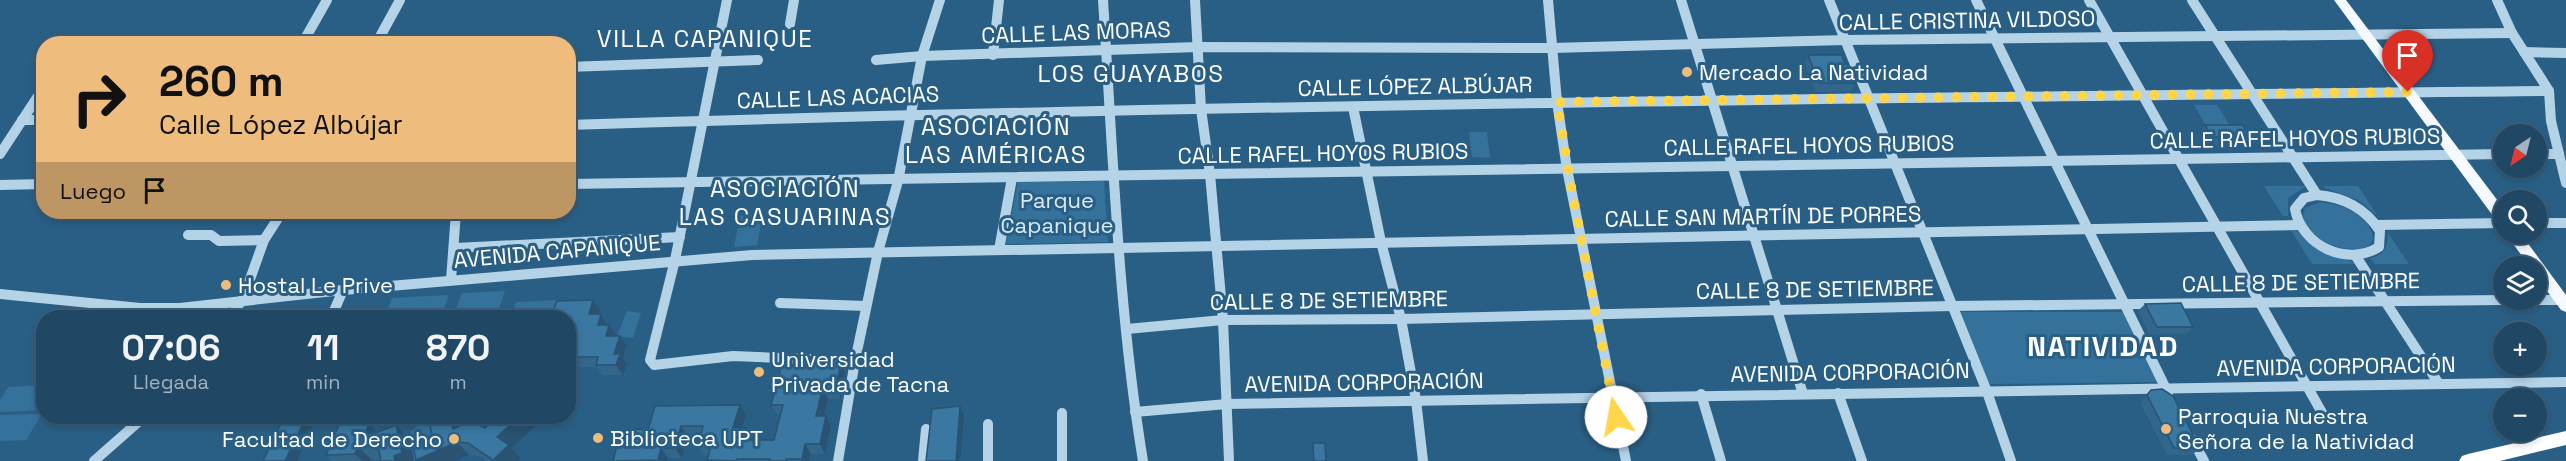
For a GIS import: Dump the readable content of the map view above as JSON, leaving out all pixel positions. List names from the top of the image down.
{
  "streets": {
    "street": [
      "CALLE CRISTINA VILDOSO",
      "CALLE LAS MORAS",
      "CALLE LÓPEZ ALBÚJAR",
      "CALLE LAS ACACIAS",
      "CALLE RAFEL HOYOS RUBIOS",
      "CALLE SAN MARTÍN DE PORRES",
      "AVENIDA CAPANIQUE",
      "CALLE 8 DE SETIEMBRE",
      "AVENIDA CORPORACIÓN"
    ]
  },
  "crossings": [
    ["CALLE CRISTINA VILDOSO", "CALLE LAS MORAS"],
    ["CALLE LÓPEZ ALBÚJAR", "CALLE LAS ACACIAS"],
    ["CALLE SAN MARTÍN DE PORRES", "AVENIDA CAPANIQUE"]
  ],
  "districts": [
    "VILLA CAPANIQUE",
    "LOS GUAYABOS",
    "ASOCIACIÓN LAS AMÉRICAS",
    "ASOCIACIÓN LAS CASUARINAS",
    "NATIVIDAD"
  ],
  "parks": ["Parque Capanique"],
  "places": [
    "Mercado La Natividad",
    "Hostal Le Prive",
    "Universidad Privada de Tacna",
    "Parroquia Nuestra Señora de la Natividad",
    "Biblioteca UPT",
    "Facultad de Derecho"
  ],
  "north": "bottom left",
  "page": {
    "turn": ["260 m", "Calle López Albújar"],
    "map_buttons": ["+", "−"],
    "then": "Luego",
    "eta": [
      "07:06",
      "Llegada",
      "11",
      "min",
      "870",
      "m"
    ]
  }
}
